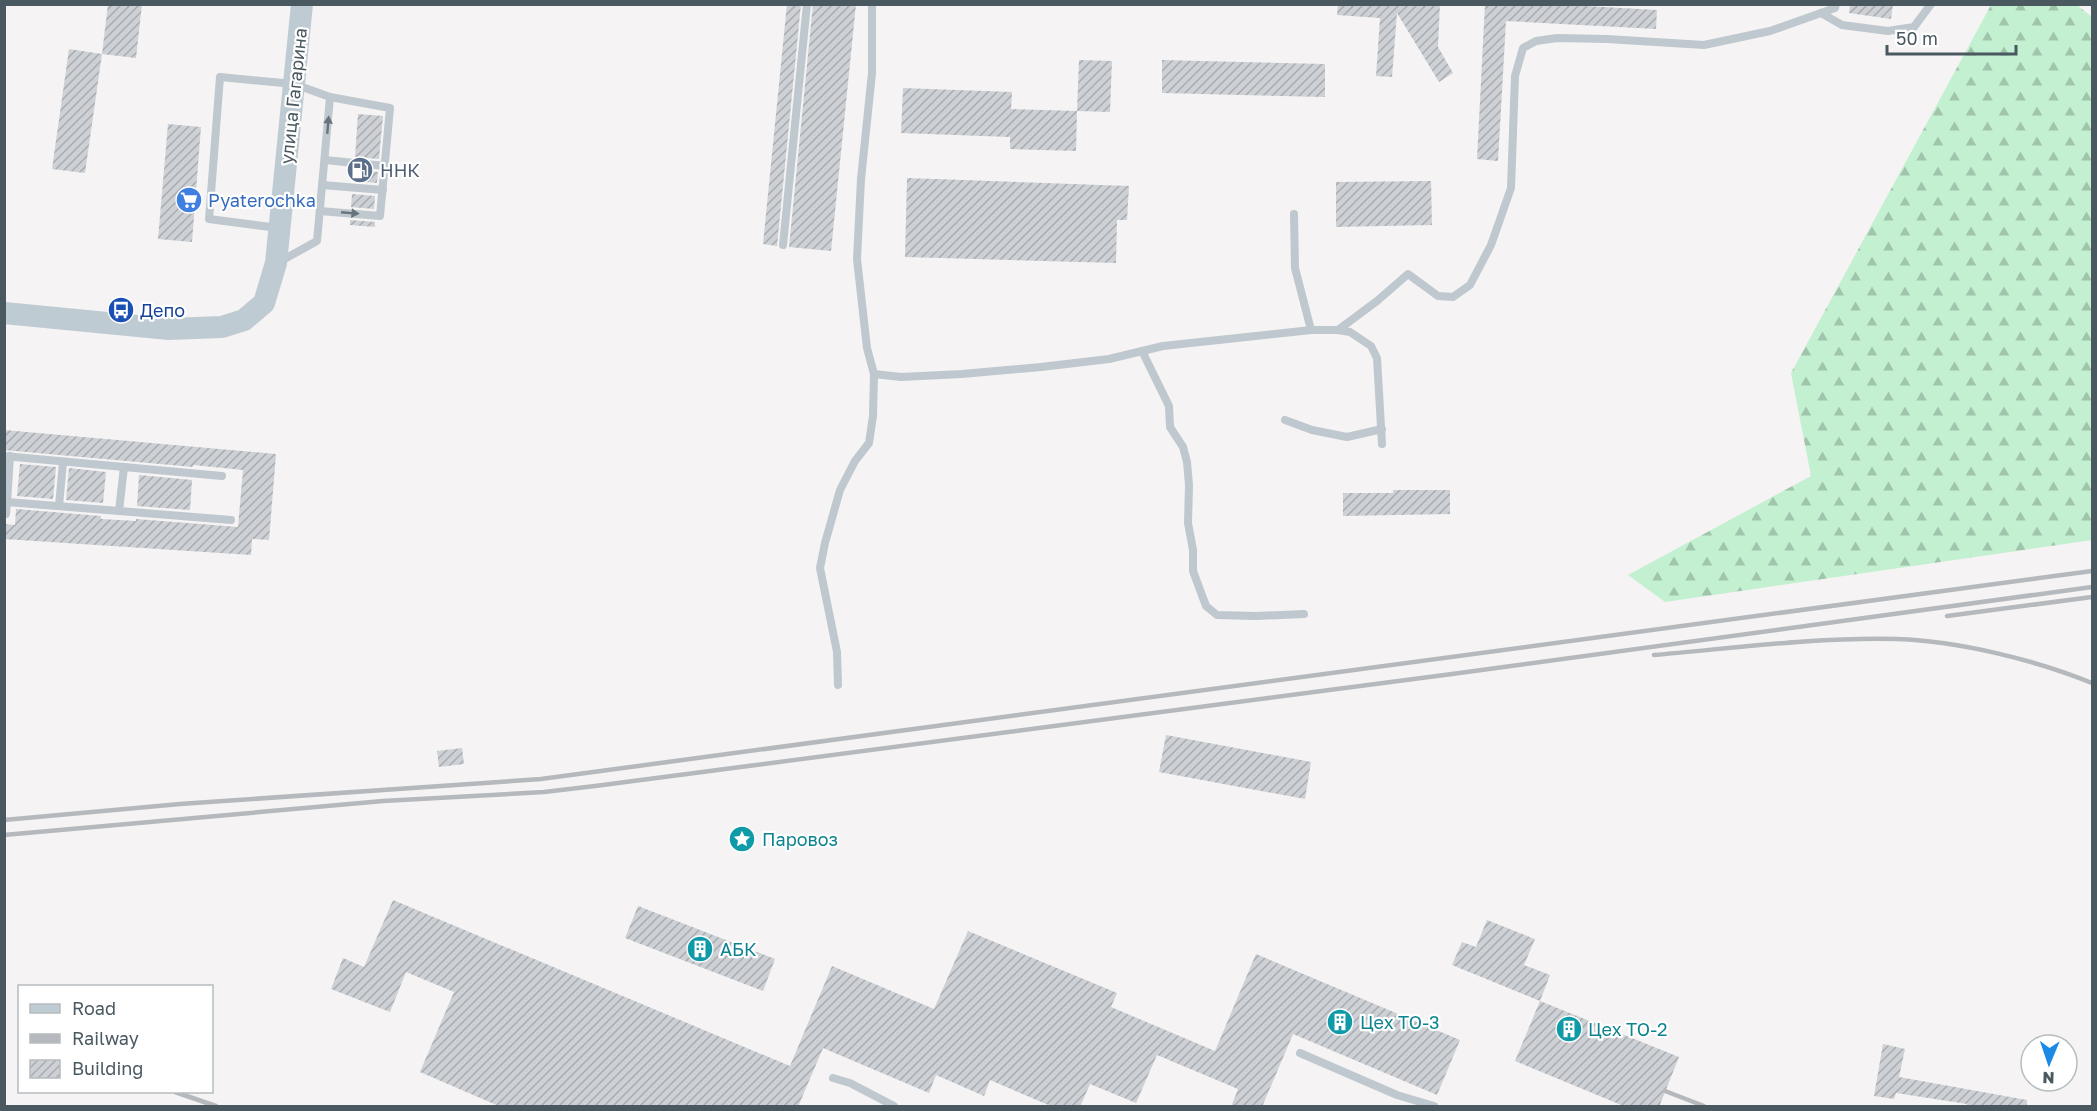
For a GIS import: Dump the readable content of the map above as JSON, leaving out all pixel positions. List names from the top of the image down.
{
  "streets": {
    "main road": ["улица Гагарина"]
  },
  "places": {
    "fuel station": ["ННК"],
    "supermarket": ["Pyaterochka"],
    "bus stop": ["Депо"],
    "place": ["Паровоз"],
    "building": ["АБК", "Цех ТО-3", "Цех ТО-2"]
  },
  "legend": ["Road", "Railway", "Building"],
  "scale_bar": "50 m",
  "north": "bottom"
}
